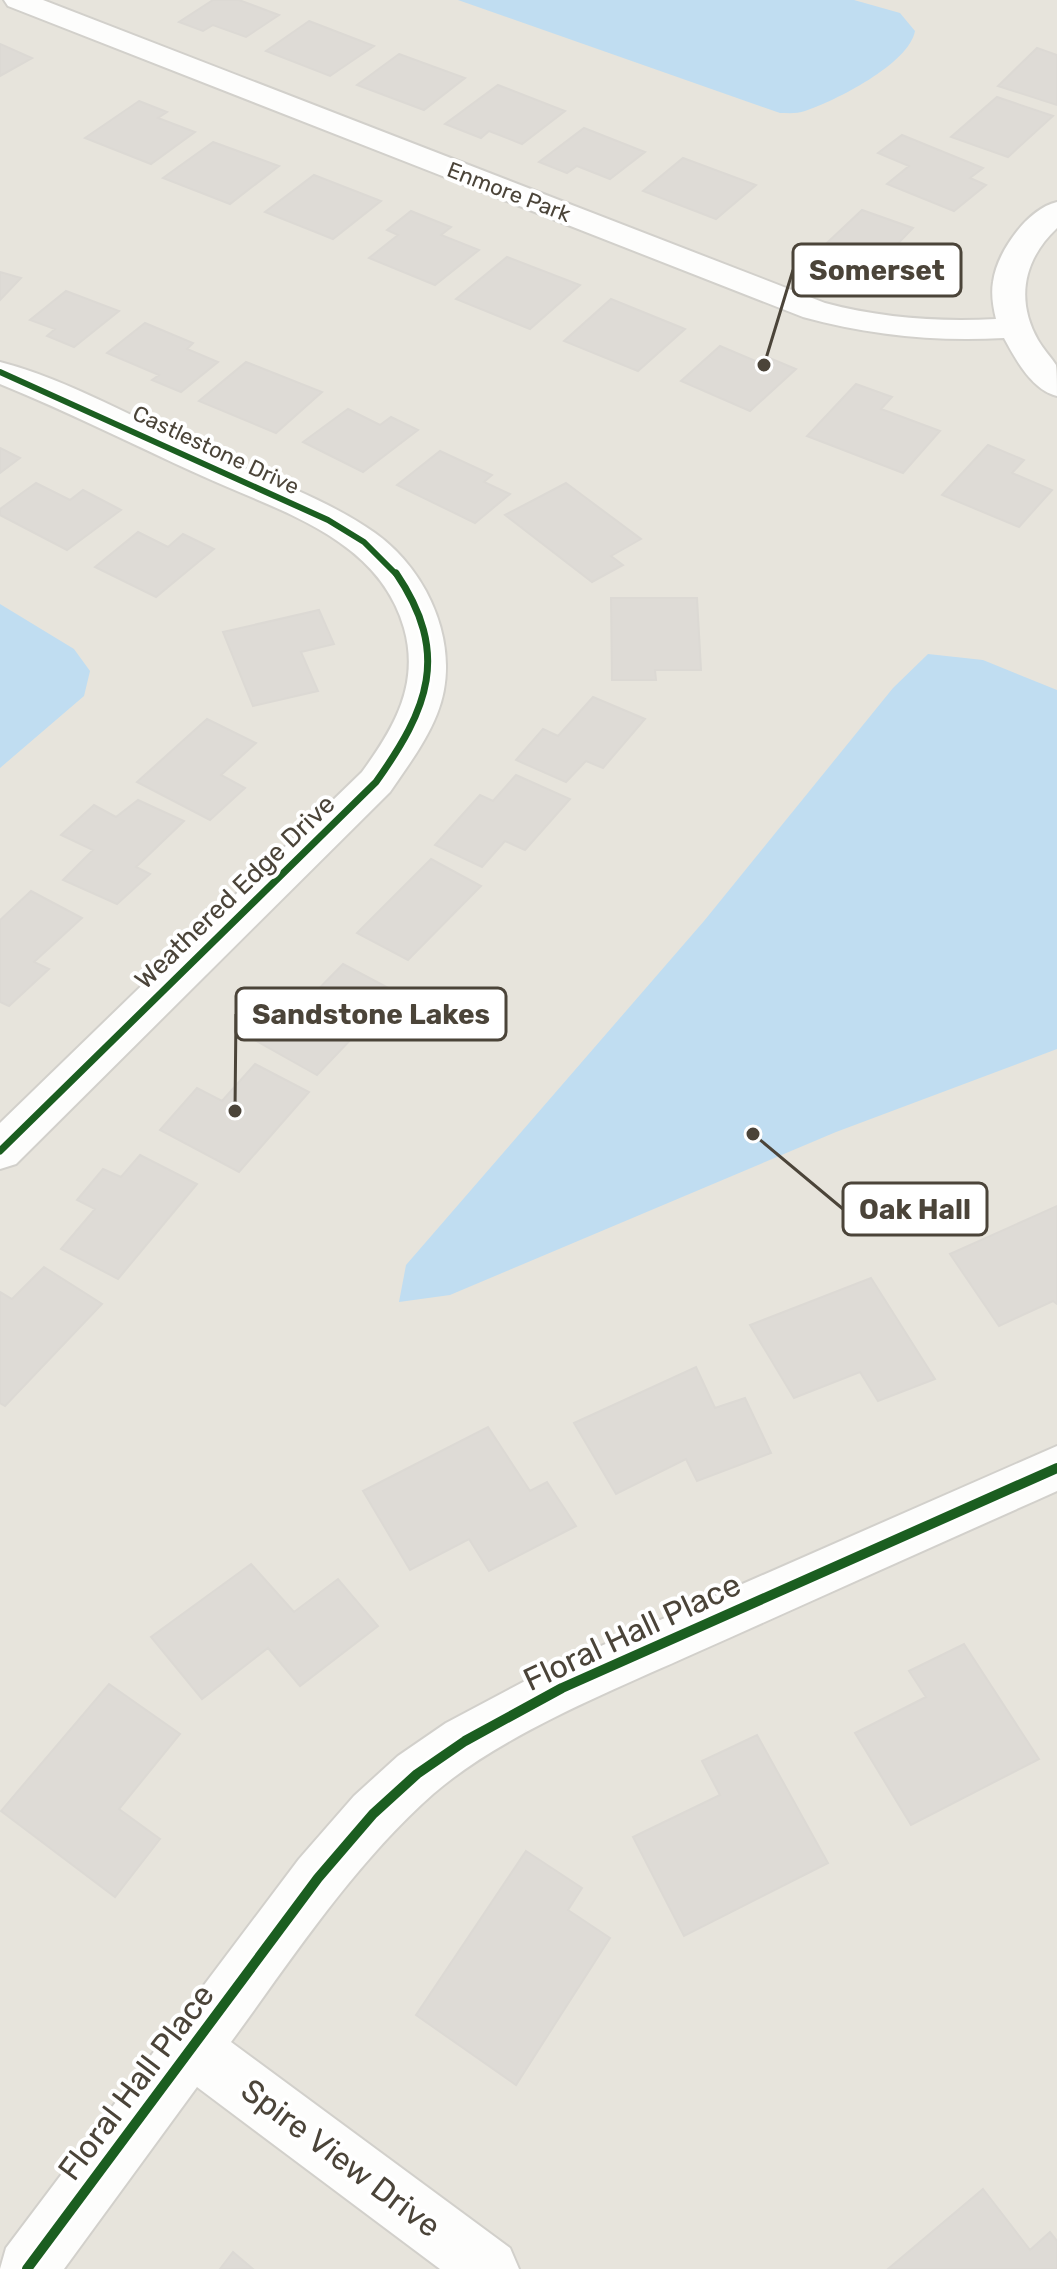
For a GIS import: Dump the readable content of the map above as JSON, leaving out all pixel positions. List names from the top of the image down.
{
  "streets": {
    "street": [
      "Enmore Park",
      "Castlestone Drive",
      "Weathered Edge Drive",
      "Floral Hall Place",
      "Spire View Drive"
    ]
  },
  "crossings": [
    ["Castlestone Drive", "Weathered Edge Drive"],
    ["Floral Hall Place", "Spire View Drive"]
  ],
  "places": ["Somerset", "Sandstone Lakes", "Oak Hall"]
}
